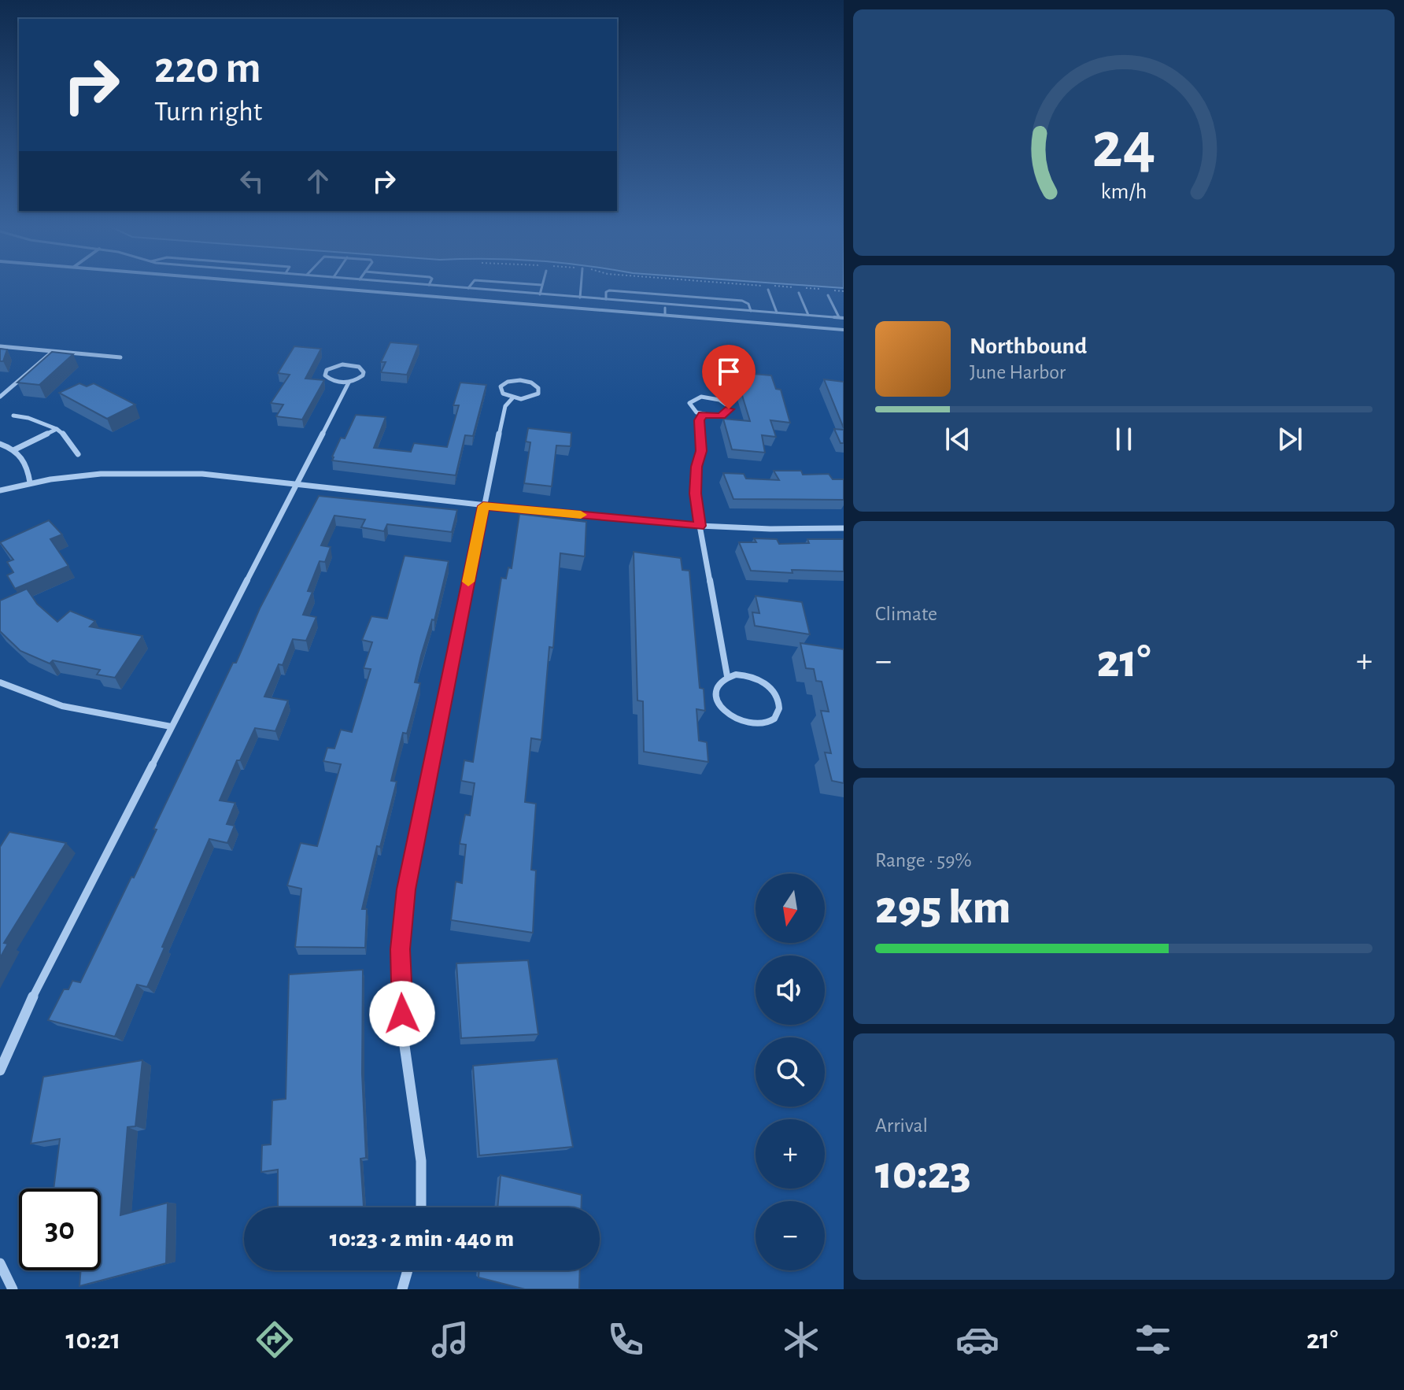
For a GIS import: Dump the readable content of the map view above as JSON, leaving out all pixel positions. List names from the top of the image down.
{
  "north": "bottom",
  "page": {
    "turn": ["220 m", "Turn right"],
    "song": ["Northbound", "June Harbor"],
    "tile": [
      "Climate",
      ["Range · 59%", "295 km"],
      ["Arrival", "10:23"]
    ],
    "heat": ["−", "21°", "+"],
    "map_buttons": ["+", "−"],
    "limit": "30",
    "trip": "10:23 · 2 min · 440 m",
    "tabs": ["10:21", "21°"],
    "gauge": ["24", "km/h"]
  }
}
